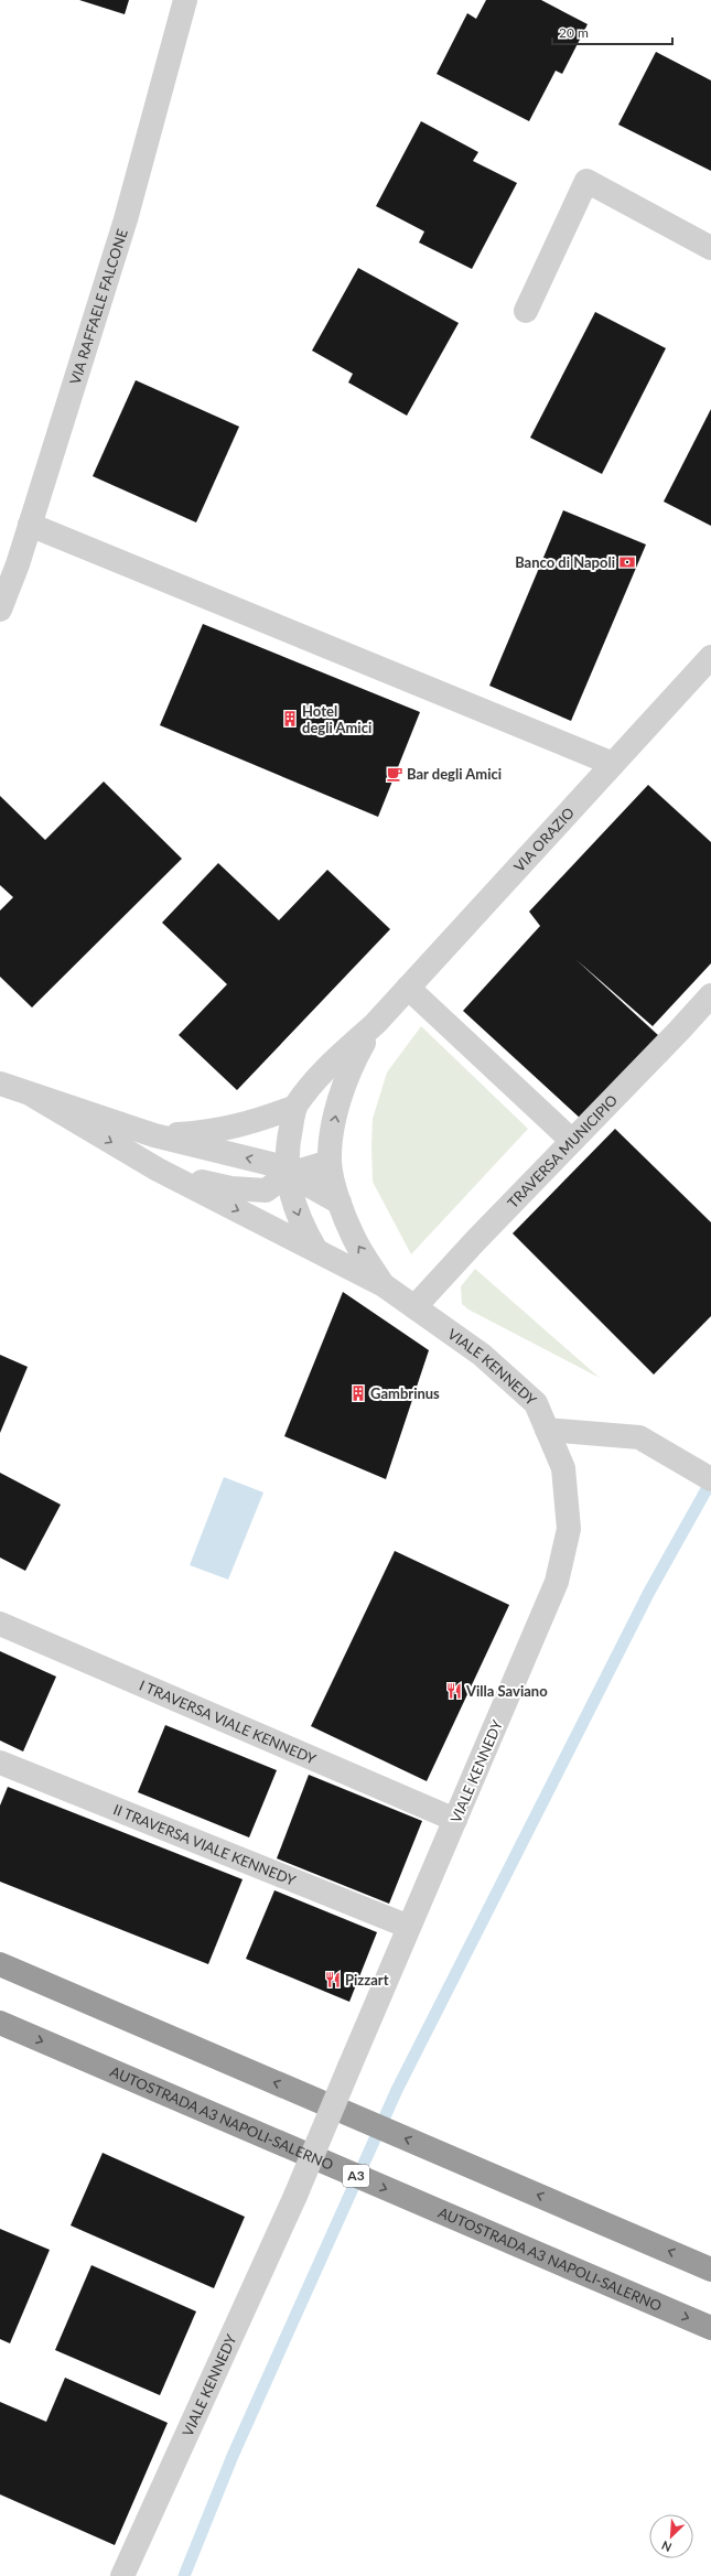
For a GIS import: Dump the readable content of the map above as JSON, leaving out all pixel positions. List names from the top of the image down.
{
  "streets": {
    "highway": ["AUTOSTRADA A3 NAPOLI-SALERNO", "A3"],
    "street": [
      "VIA RAFFAELE FALCONE",
      "VIA ORAZIO",
      "TRAVERSA MUNICIPIO",
      "VIALE KENNEDY",
      "I TRAVERSA VIALE KENNEDY",
      "II TRAVERSA VIALE KENNEDY"
    ]
  },
  "crossings": [
    ["TRAVERSA MUNICIPIO", "VIALE KENNEDY"],
    ["VIALE KENNEDY", "I TRAVERSA VIALE KENNEDY"],
    ["VIALE KENNEDY", "II TRAVERSA VIALE KENNEDY"]
  ],
  "places": {
    "bank": ["Banco di Napoli"],
    "building": ["Hotel degli Amici", "Gambrinus"],
    "cafe": ["Bar degli Amici"],
    "restaurant": ["Villa Saviano", "Pizzart"]
  },
  "scale_bar": "20 m",
  "north": "bottom left"
}
